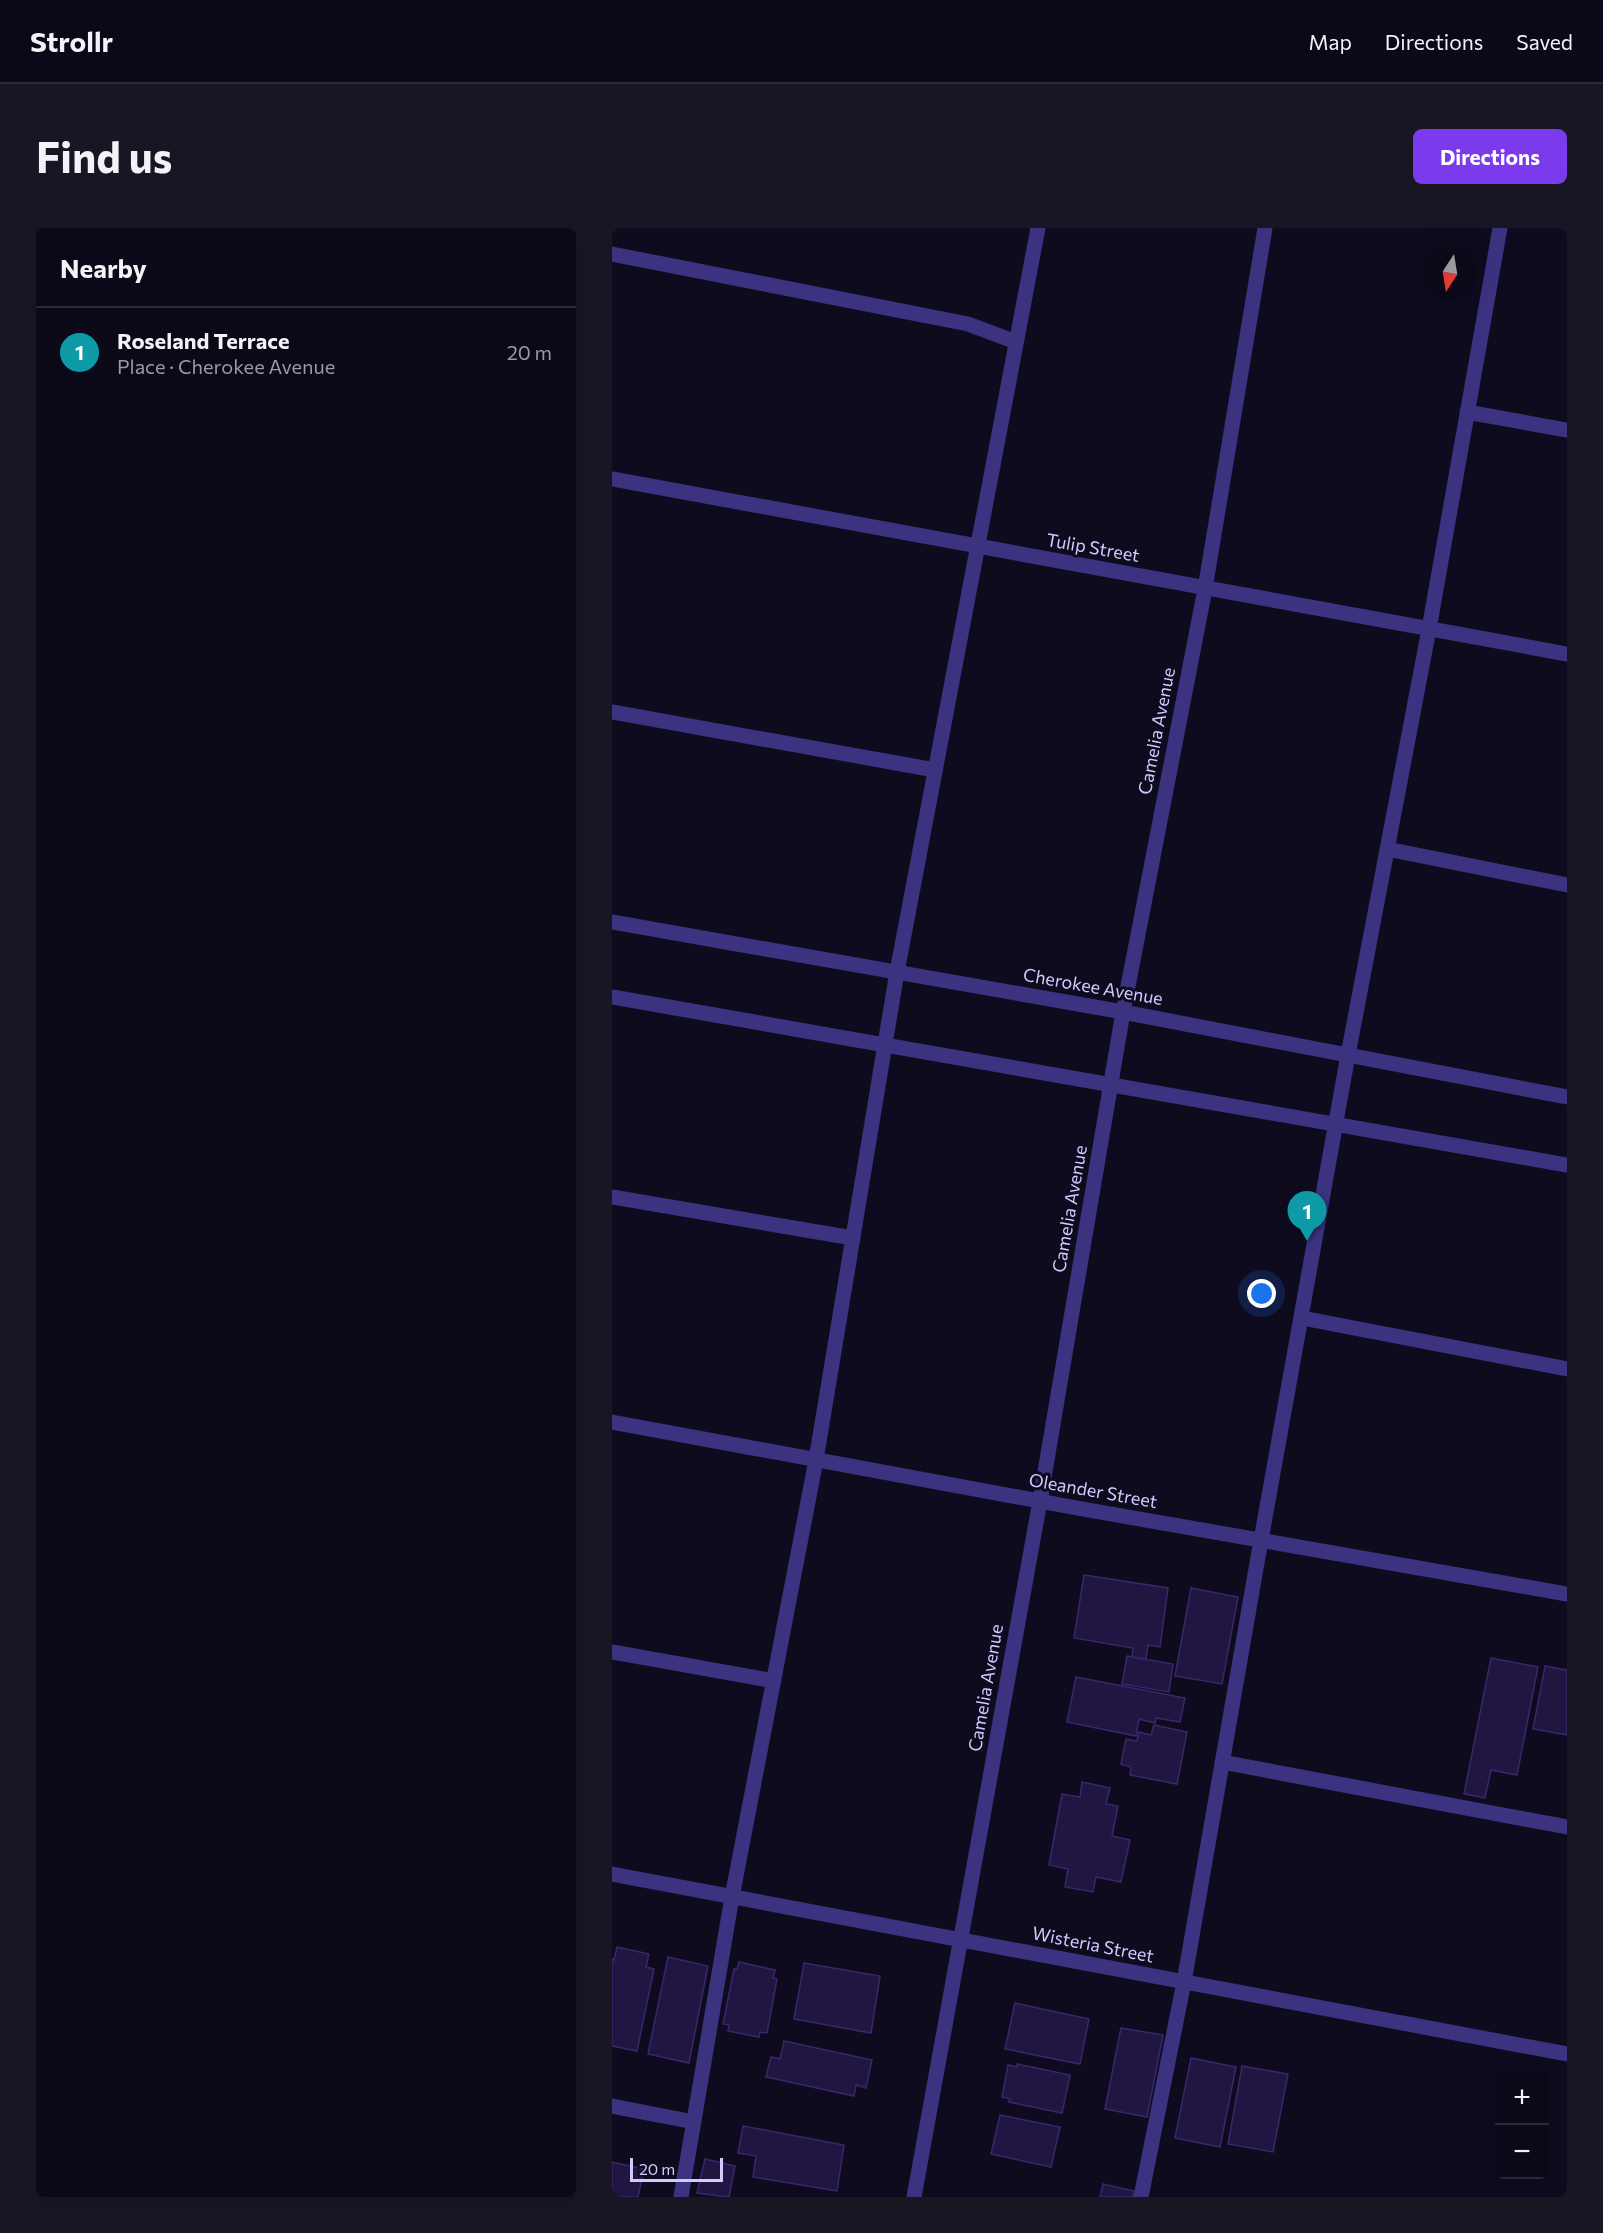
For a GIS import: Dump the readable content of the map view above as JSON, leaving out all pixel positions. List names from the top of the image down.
{
  "streets": {
    "street": [
      "Tulip Street",
      "Camelia Avenue",
      "Cherokee Avenue",
      "Oleander Street",
      "Wisteria Street"
    ]
  },
  "crossings": [
    ["Tulip Street", "Camelia Avenue"],
    ["Camelia Avenue", "Cherokee Avenue"],
    ["Camelia Avenue", "Oleander Street"],
    ["Camelia Avenue", "Wisteria Street"]
  ],
  "scale_bar": "20 m",
  "north": "bottom",
  "page": {
    "header": "Strollr",
    "nav": ["Map", "Directions", "Saved"],
    "buttons": "Directions",
    "title": "Find us",
    "heading": "Nearby",
    "list": [
      {
        "mark": "1",
        "name": "Roseland Terrace",
        "note": "Place · Cherokee Avenue",
        "value": "20 m"
      }
    ],
    "pins": "1",
    "map_buttons": ["+", "−"],
    "scale": "20 m"
  }
}
